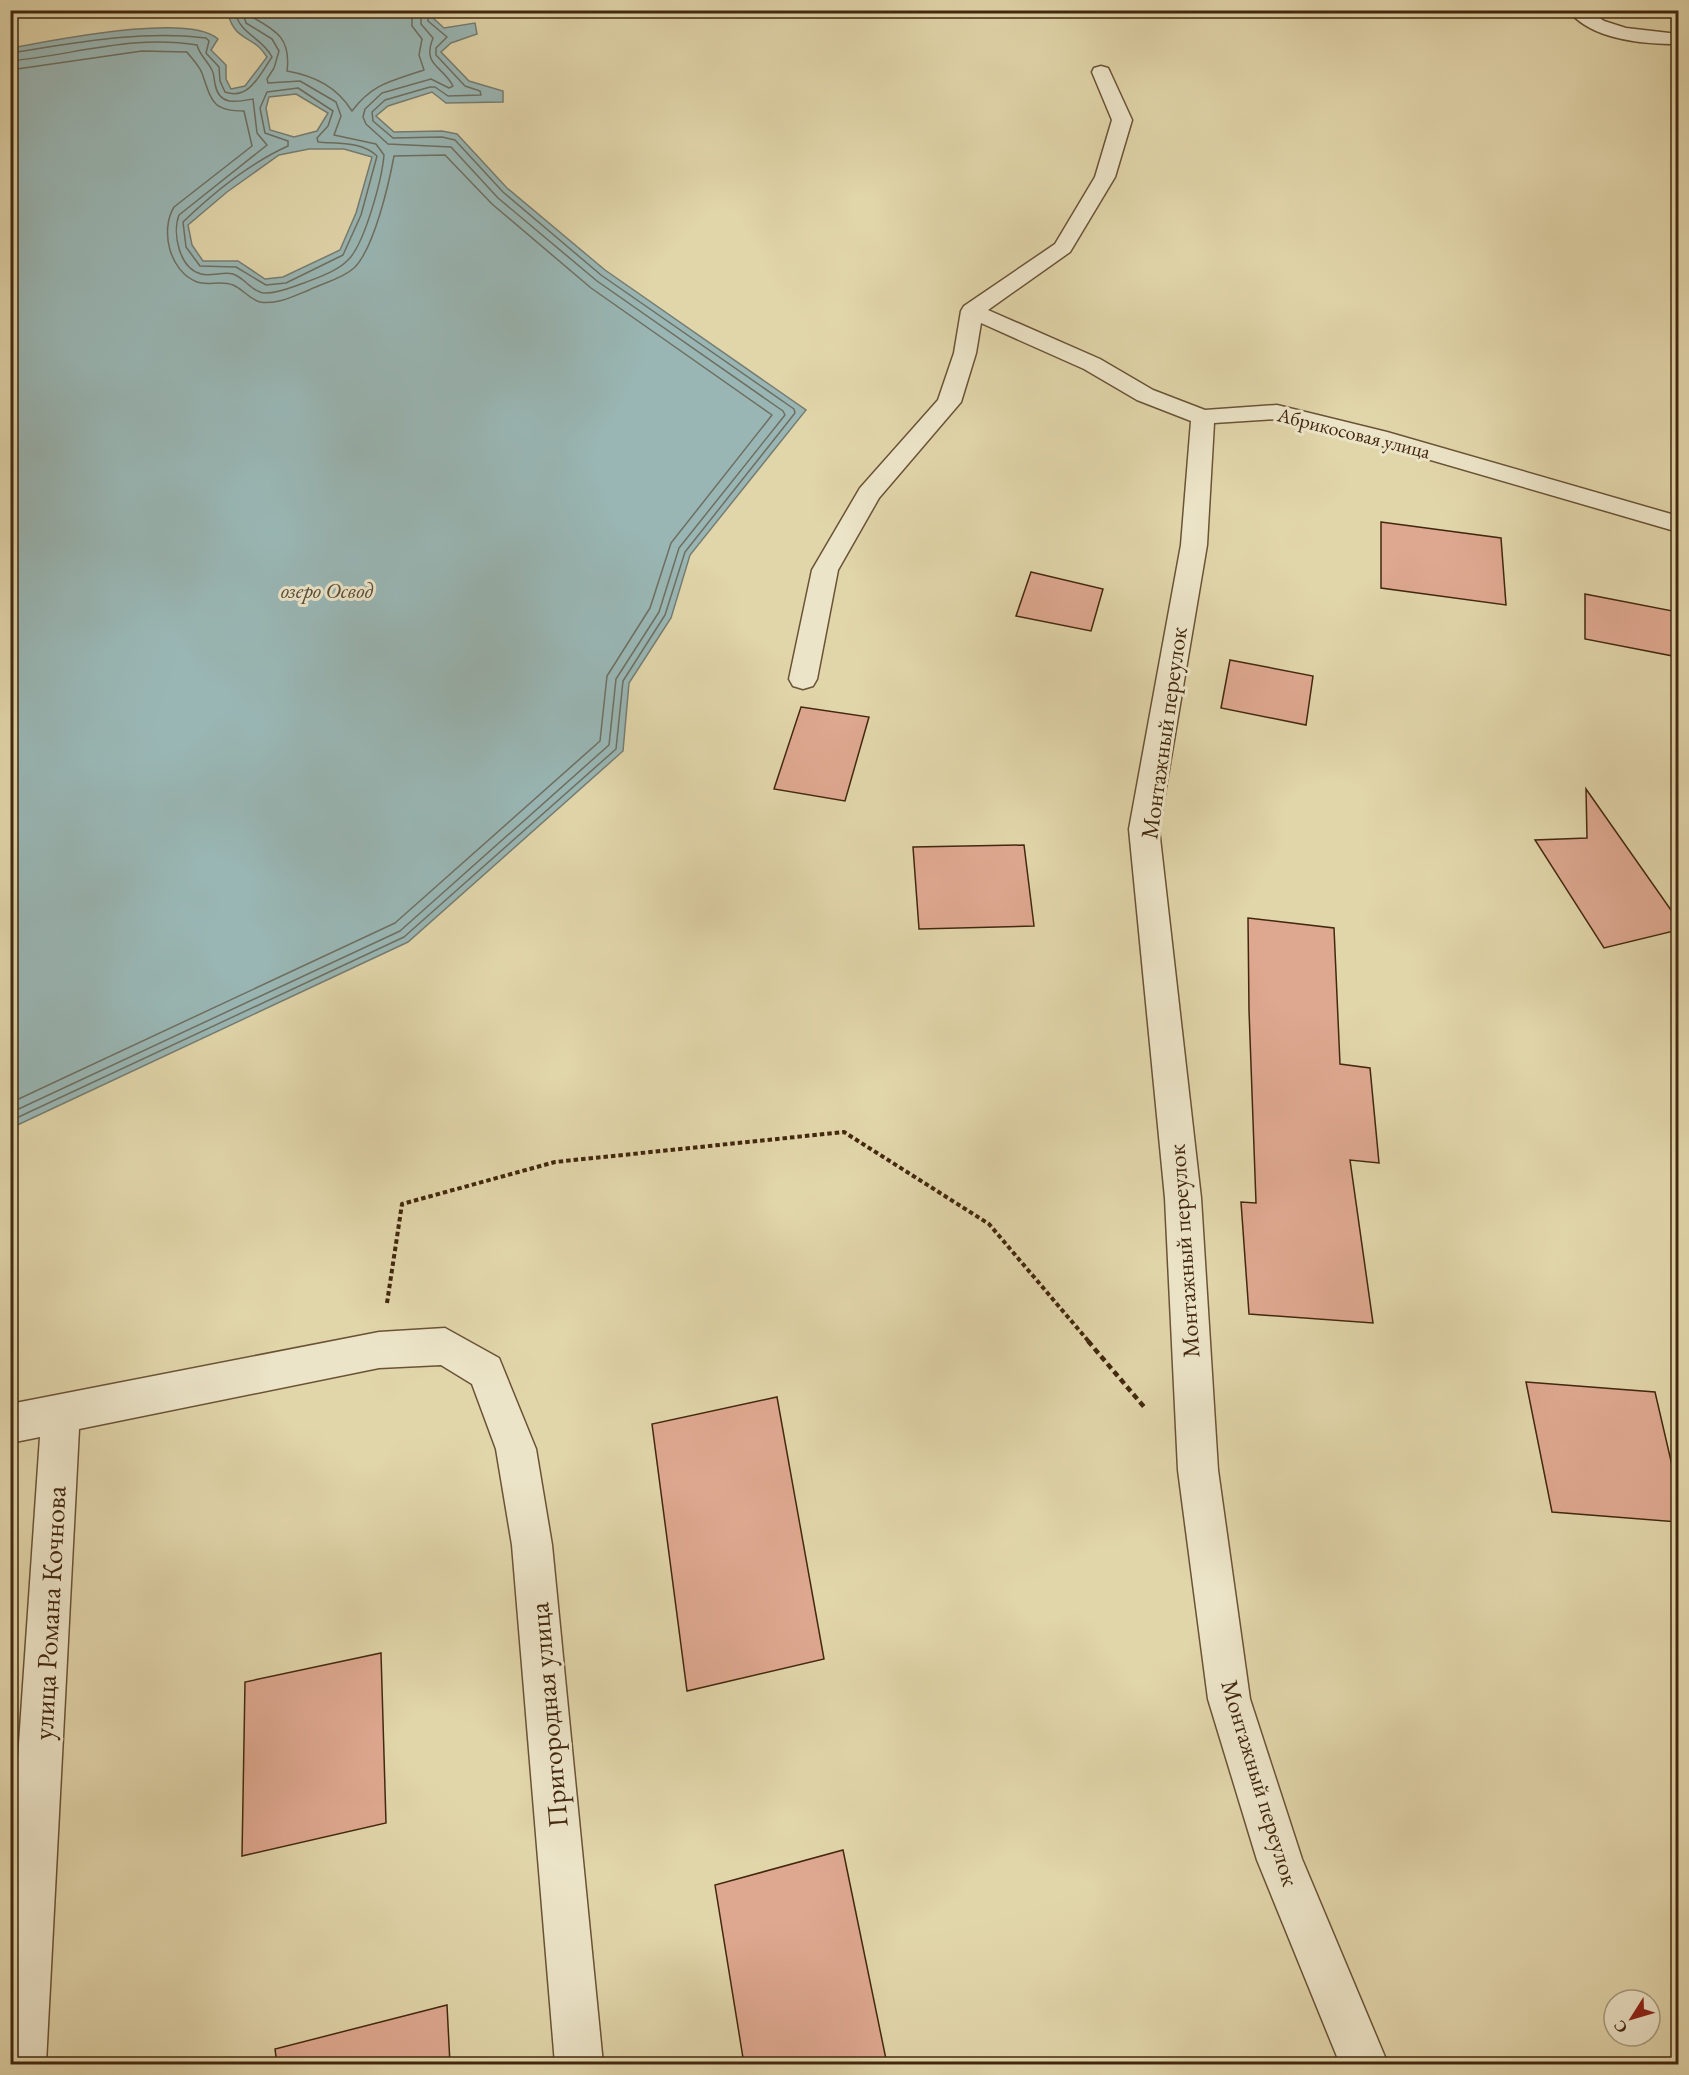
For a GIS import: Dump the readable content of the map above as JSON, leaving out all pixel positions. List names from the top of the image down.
{
  "streets": {
    "street": [
      "Абрикосовая улица",
      "Монтажный переулок",
      "улица Романа Кочнова",
      "Пригородная улица"
    ]
  },
  "crossings": [
    ["Абрикосовая улица", "Монтажный переулок"]
  ],
  "water": ["озеро Освод"],
  "north": "bottom left"
}
